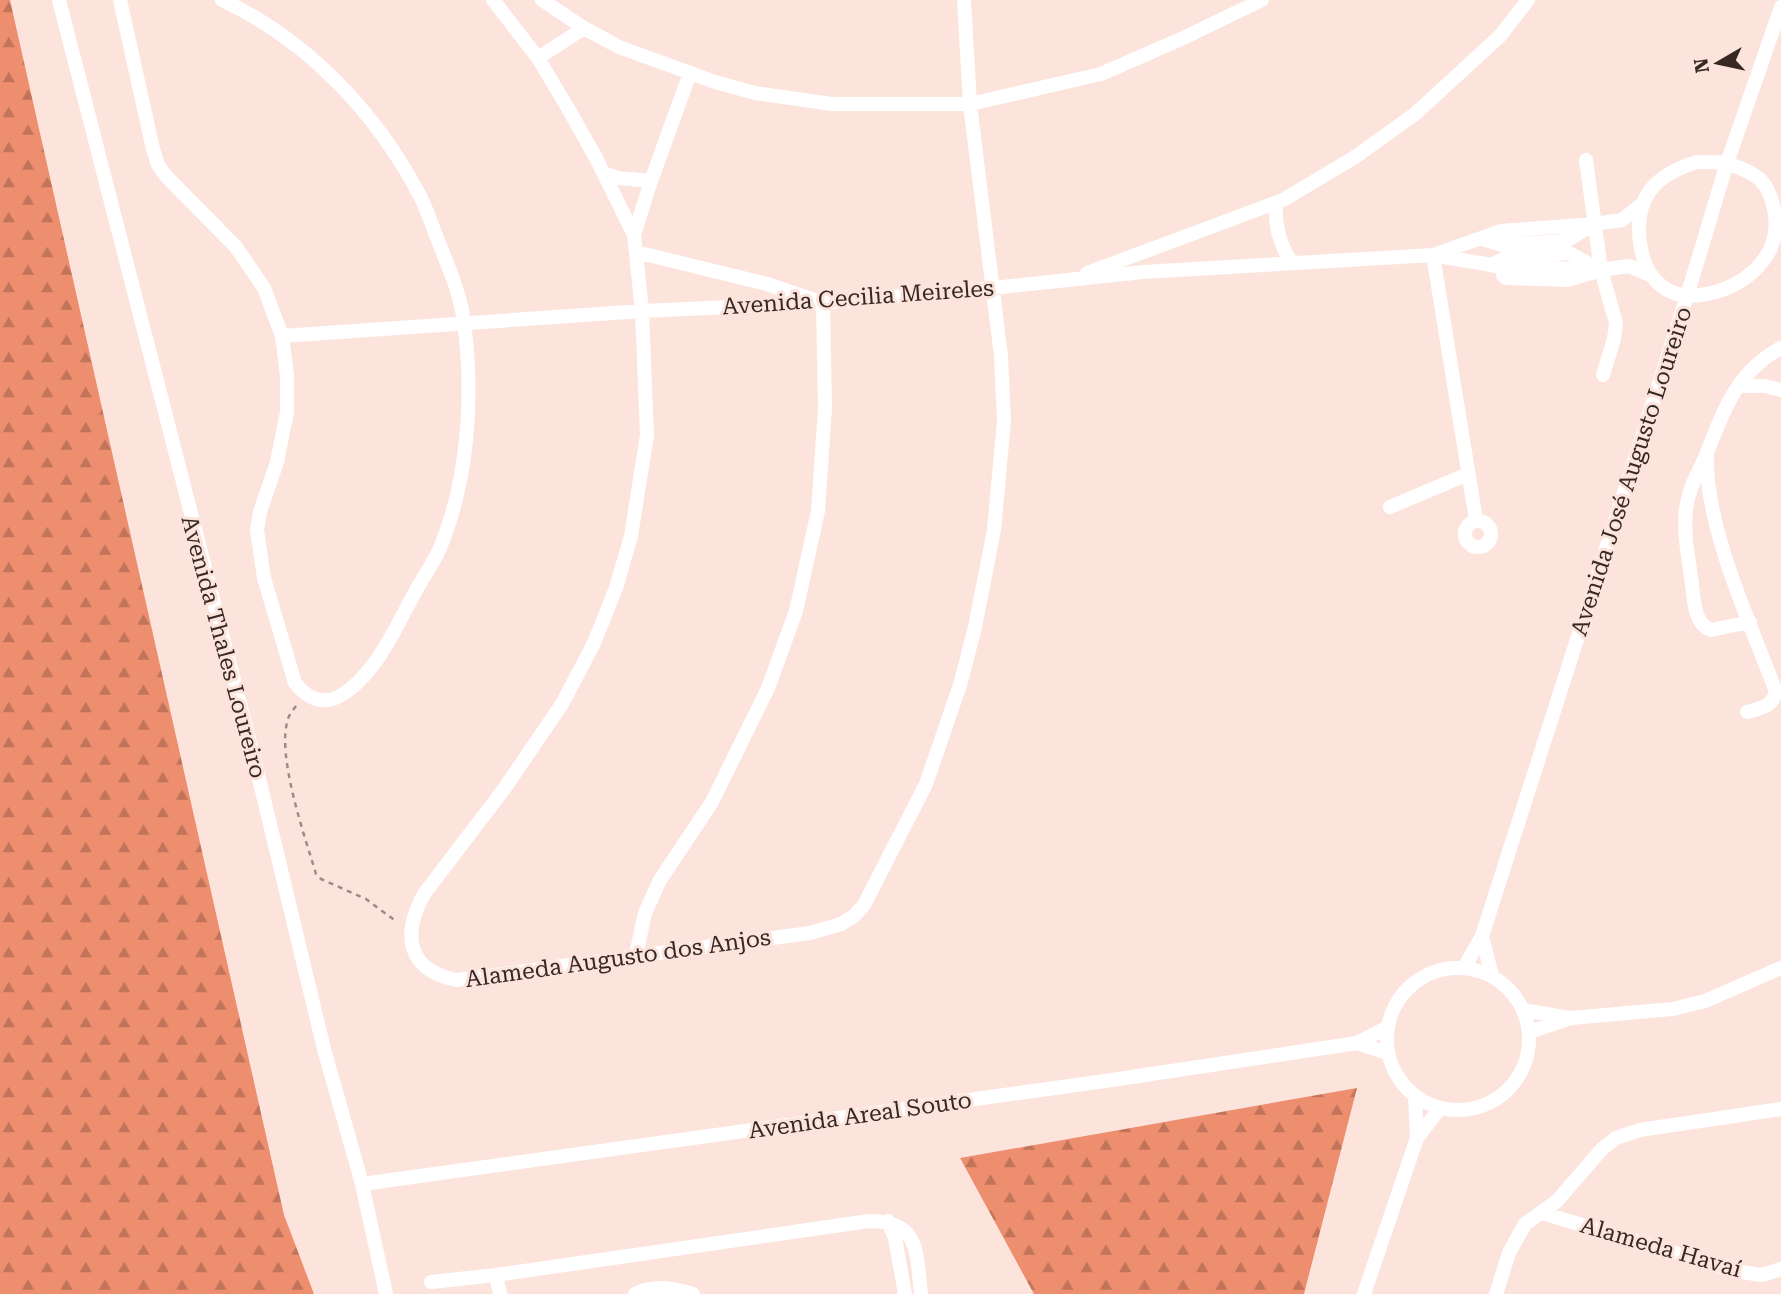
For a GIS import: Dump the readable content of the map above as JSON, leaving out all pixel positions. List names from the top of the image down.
{
  "streets": {
    "street": [
      "Avenida Cecilia Meireles",
      "Avenida José Augusto Loureiro",
      "Avenida Thales Loureiro",
      "Alameda Augusto dos Anjos",
      "Avenida Areal Souto",
      "Alameda Havaí"
    ]
  },
  "crossings": [
    ["Avenida Cecilia Meireles", "Alameda Augusto dos Anjos"],
    ["Avenida José Augusto Loureiro", "Avenida Areal Souto"],
    ["Avenida Thales Loureiro", "Avenida Areal Souto"]
  ],
  "north": "left"
}
